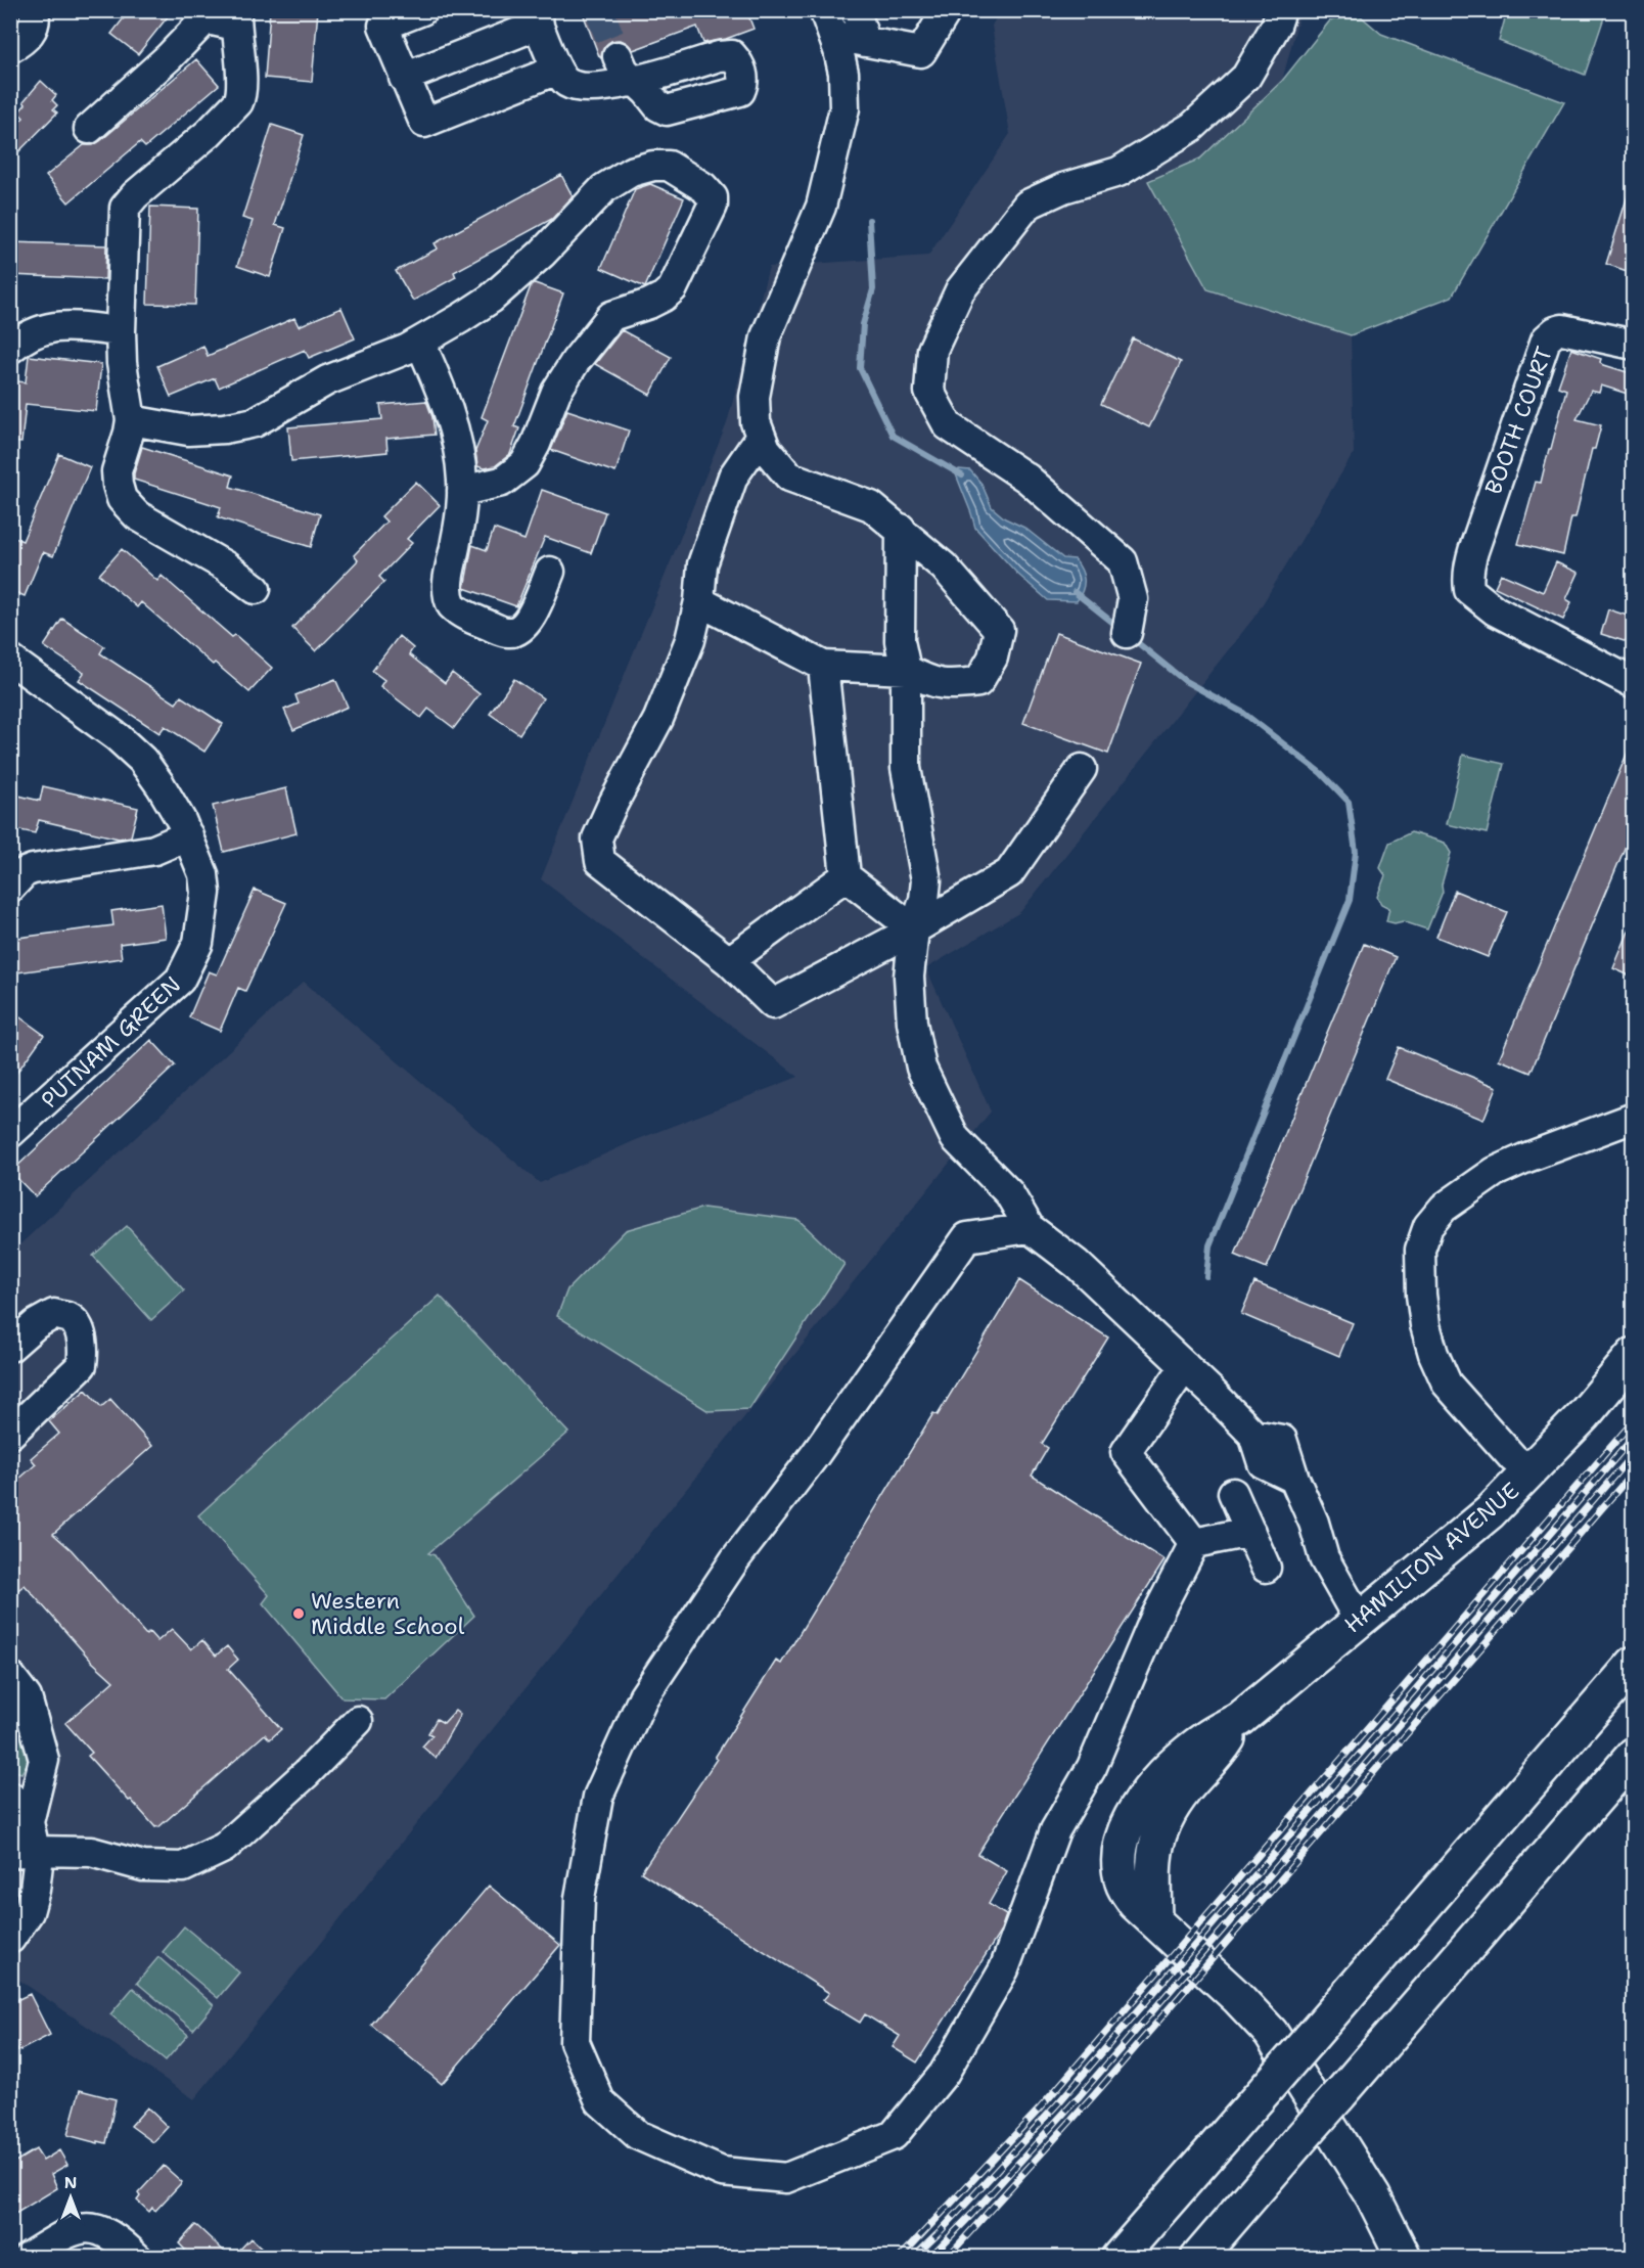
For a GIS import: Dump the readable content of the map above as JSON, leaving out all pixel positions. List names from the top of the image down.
{
  "streets": {
    "main road": ["HAMILTON AVENUE"],
    "street": ["BOOTH COURT", "PUTNAM GREEN"]
  },
  "places": ["Western Middle School"],
  "north": "top"
}
